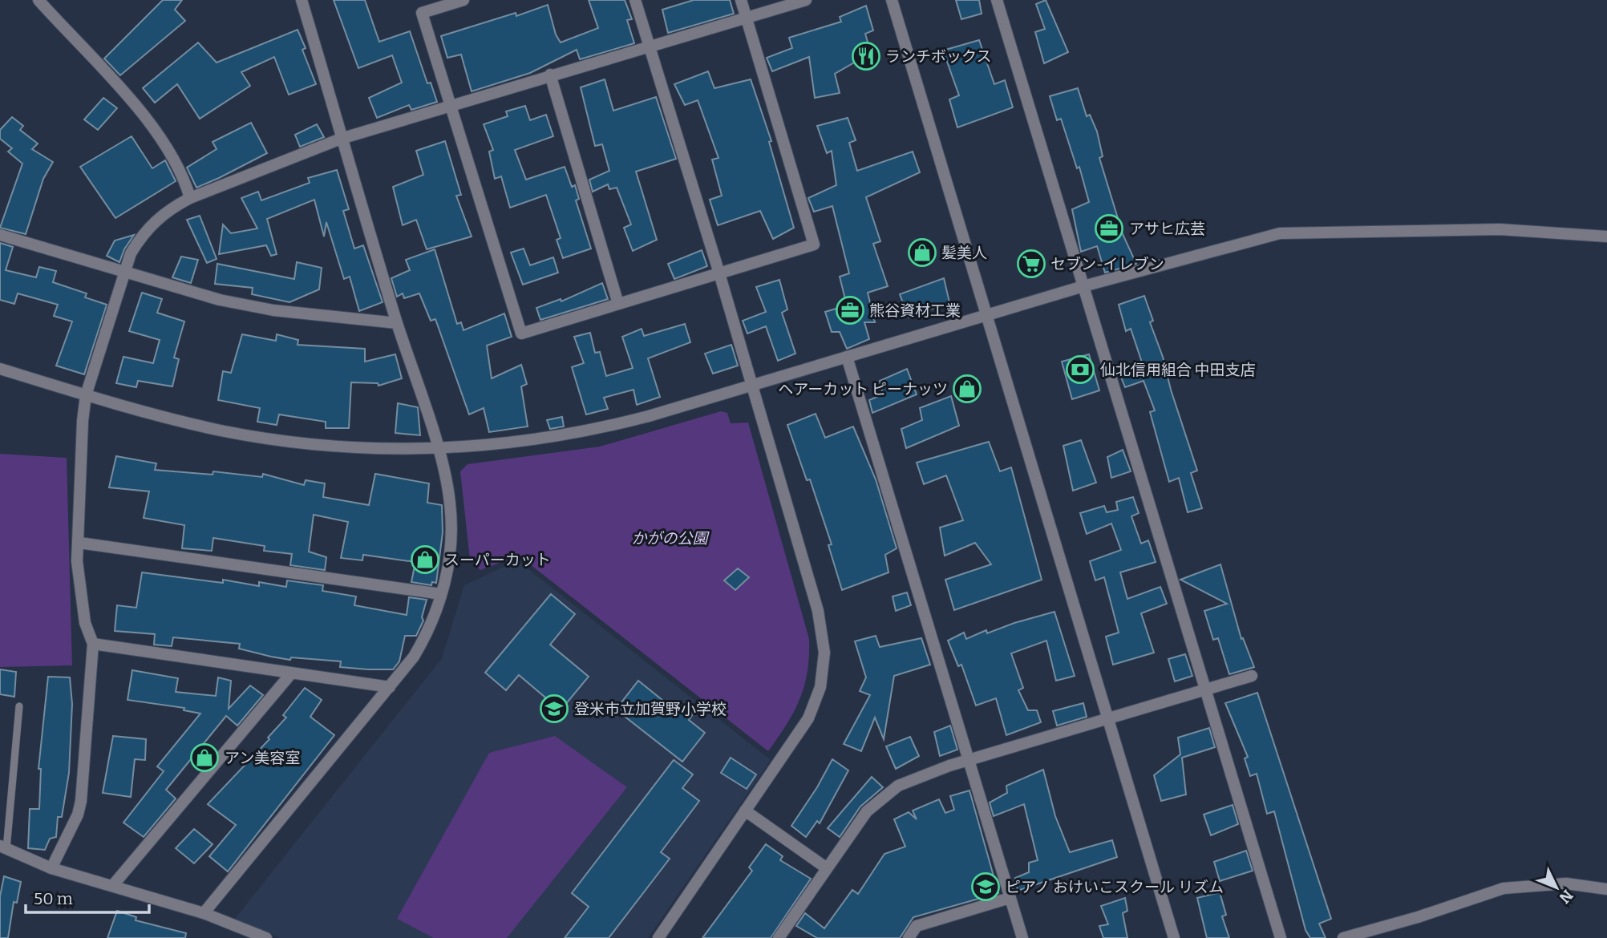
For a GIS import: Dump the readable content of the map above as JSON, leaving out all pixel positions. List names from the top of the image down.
{
  "parks": ["かがの公園"],
  "places": {
    "restaurant": ["ランチボックス"],
    "office": ["アサヒ広芸", "熊谷資材工業"],
    "shop": [
      "髪美人",
      "ヘアーカット ピーナッツ",
      "スーパーカット",
      "アン美容室"
    ],
    "supermarket": ["セブン-イレブン"],
    "bank": ["仙北信用組合 中田支店"],
    "school or university": ["登米市立加賀野小学校", "ピアノ おけいこスクール リズム"]
  },
  "scale_bar": "50 m",
  "north": "bottom right"
}
